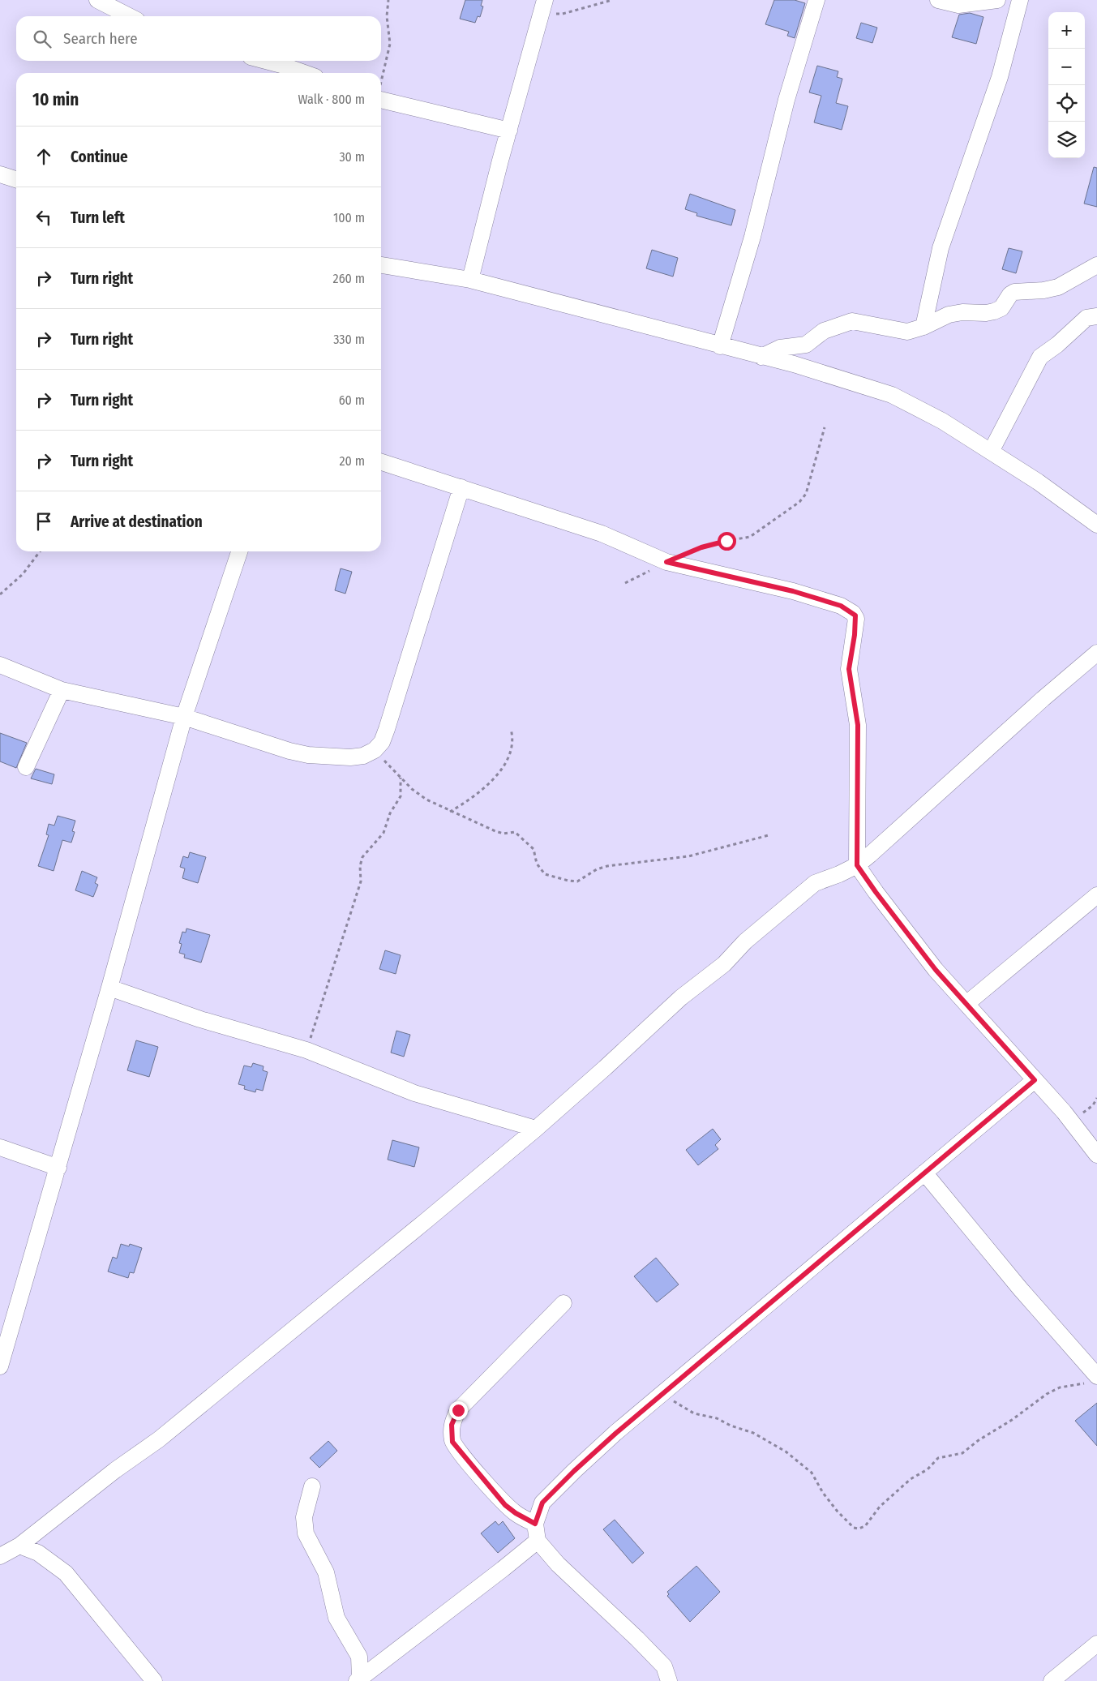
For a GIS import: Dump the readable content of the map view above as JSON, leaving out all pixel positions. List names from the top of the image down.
{
  "page": {
    "map_buttons": ["+", "−"],
    "search": "Search here",
    "heading": ["10 min", "Walk · 800 m"],
    "list": [
      ["Continue", "30 m"],
      ["Turn left", "100 m"],
      ["Turn right", "260 m"],
      ["Turn right", "330 m"],
      ["Turn right", "60 m"],
      ["Turn right", "20 m"],
      "Arrive at destination"
    ]
  }
}
